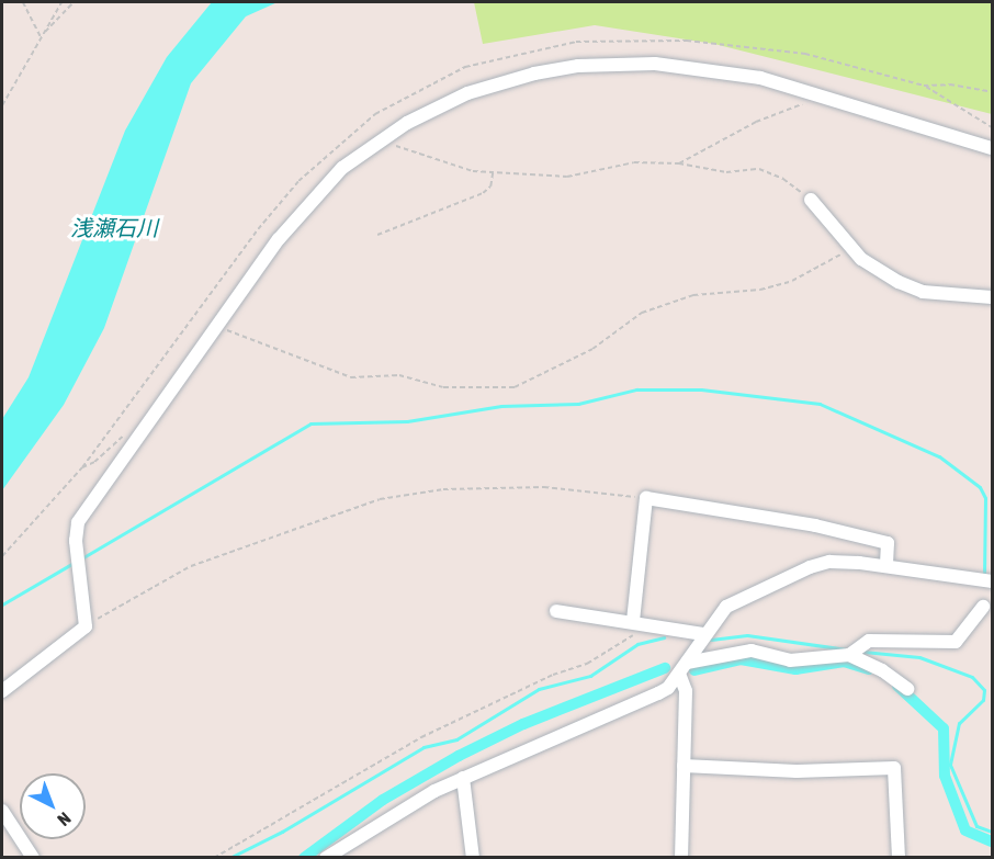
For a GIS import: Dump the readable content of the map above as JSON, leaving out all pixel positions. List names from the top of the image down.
{
  "water": ["浅瀬石川"],
  "north": "bottom right"
}
